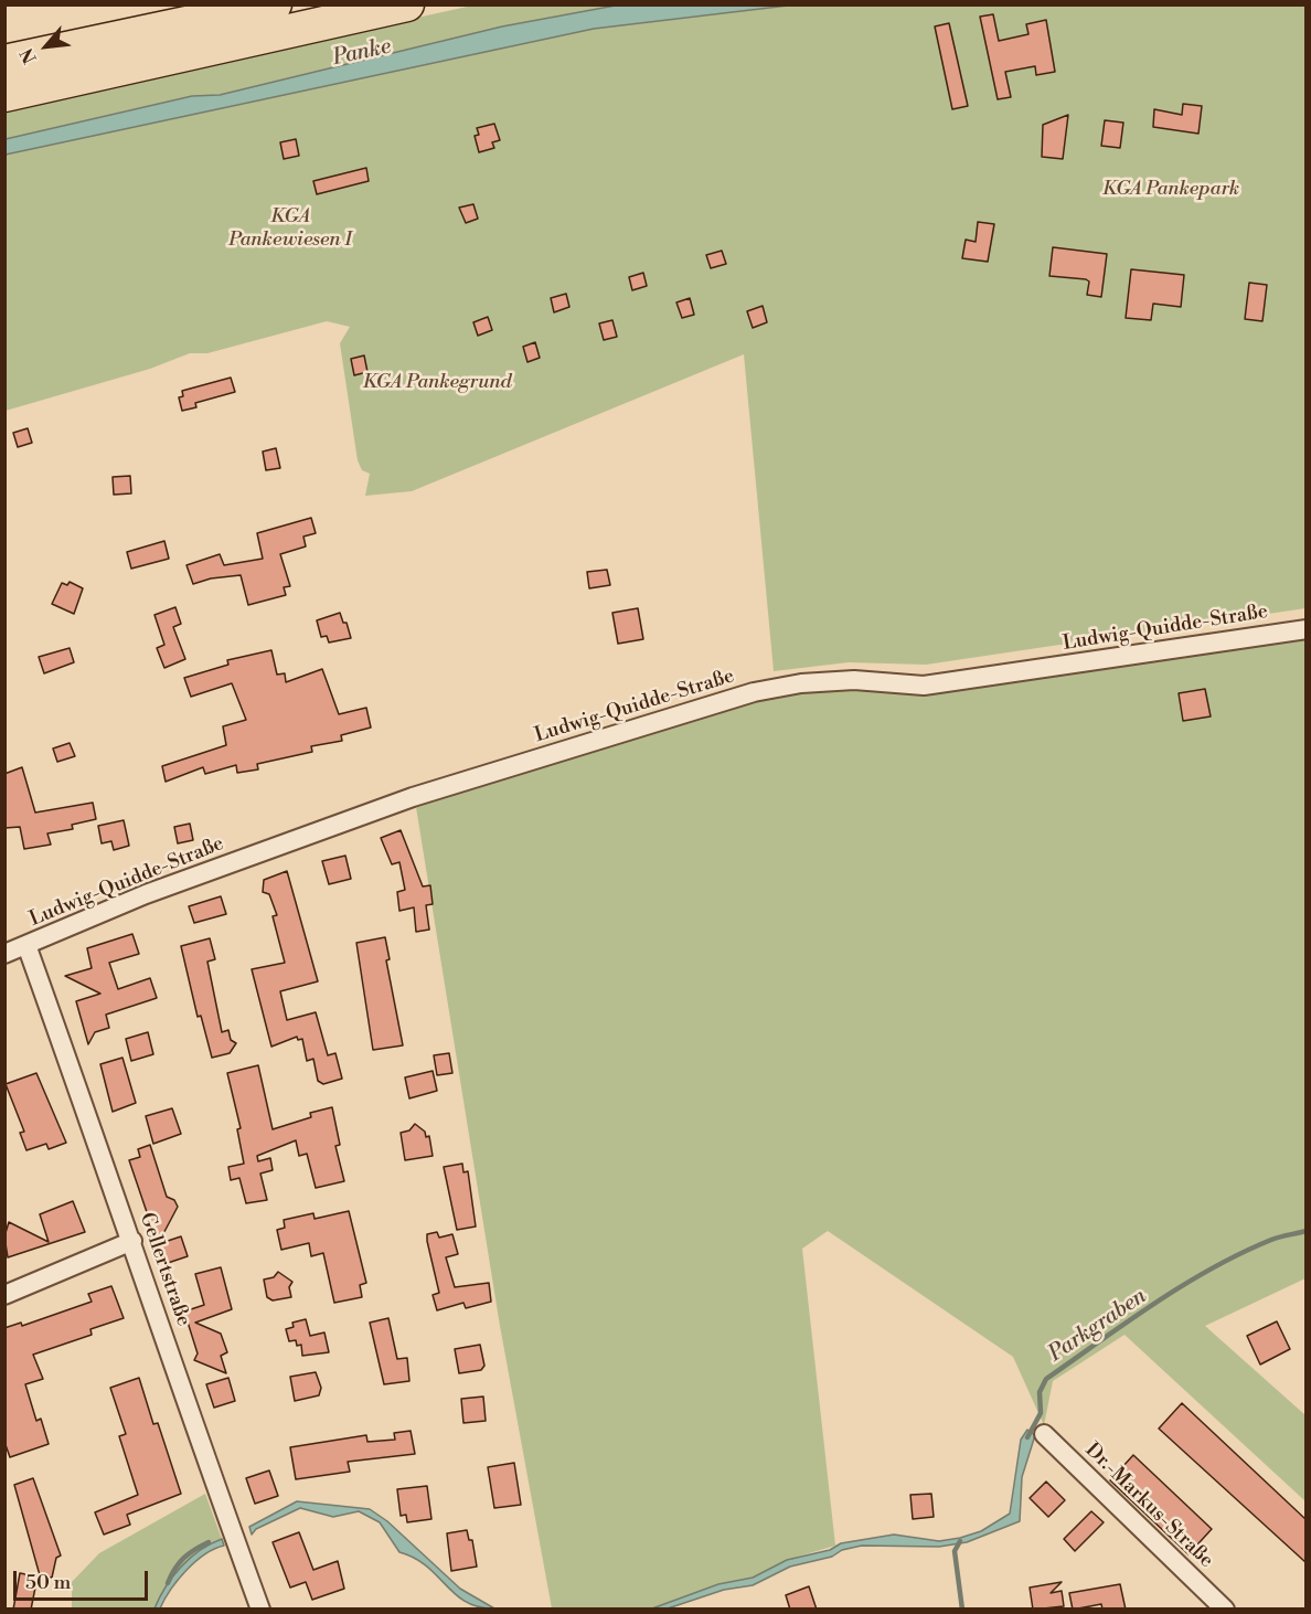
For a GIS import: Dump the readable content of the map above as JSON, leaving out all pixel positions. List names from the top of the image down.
{
  "streets": {
    "street": ["Ludwig-Quidde-Straße", "Gellertstraße", "Dr.-Markus-Straße"]
  },
  "crossings": [
    ["Ludwig-Quidde-Straße", "Gellertstraße"]
  ],
  "water": ["Panke", "Parkgraben"],
  "parks": ["KGA Pankepark", "KGA Pankewiesen I", "KGA Pankegrund"],
  "scale_bar": "50 m",
  "north": "bottom left"
}
